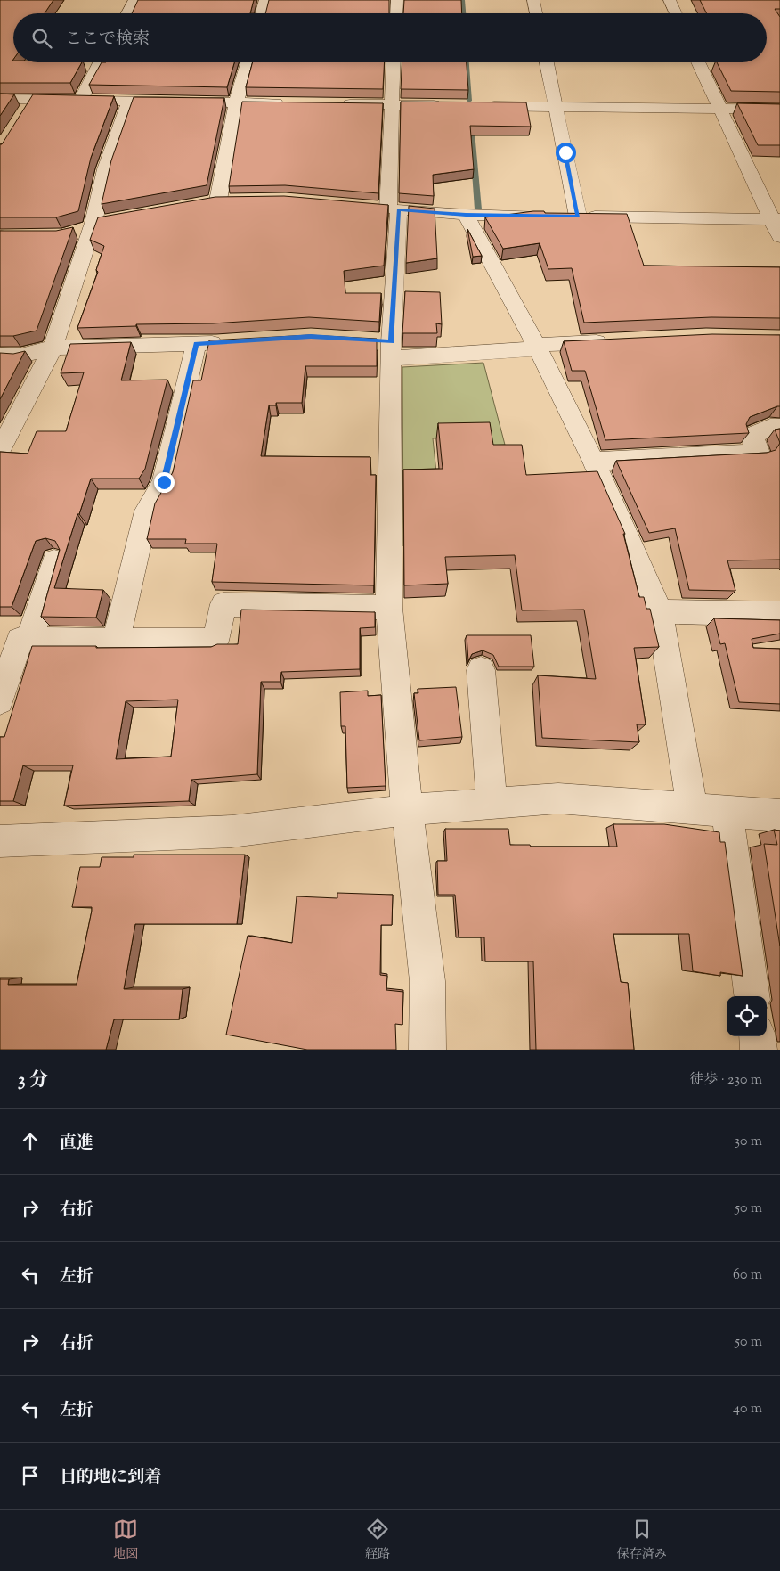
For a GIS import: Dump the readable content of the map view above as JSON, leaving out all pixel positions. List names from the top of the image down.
{
  "page": {
    "search": "ここで検索",
    "heading": ["3 分", "徒歩 · 230 m"],
    "list": [
      ["直進", "30 m"],
      ["右折", "50 m"],
      ["左折", "60 m"],
      ["右折", "50 m"],
      ["左折", "40 m"],
      "目的地に到着"
    ],
    "nav": ["地図", "経路", "保存済み"]
  }
}
